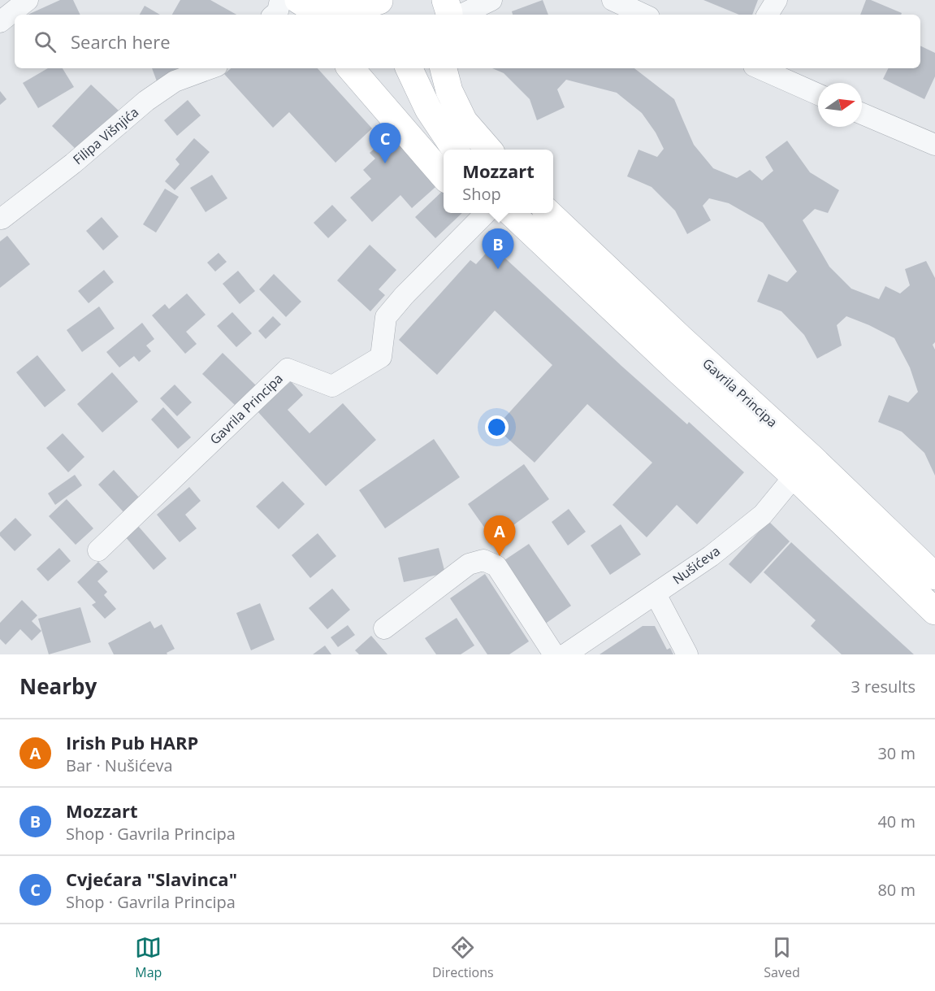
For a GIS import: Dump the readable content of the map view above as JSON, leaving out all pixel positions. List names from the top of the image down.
{
  "streets": {
    "main road": ["Gavrila Principa"],
    "street": ["Filipa Višnjića", "Nušićeva"]
  },
  "crossings": [
    ["Gavrila Principa", "Nušićeva"]
  ],
  "north": "right",
  "page": {
    "search": "Search here",
    "pins": ["C", "B", "A"],
    "popup": ["Mozzart", "Shop"],
    "heading": ["Nearby", "3 results"],
    "list": [
      {
        "mark": "A",
        "name": "Irish Pub HARP",
        "note": "Bar · Nušićeva",
        "value": "30 m"
      },
      {
        "mark": "B",
        "name": "Mozzart",
        "note": "Shop · Gavrila Principa",
        "value": "40 m"
      },
      {
        "mark": "C",
        "name": "Cvjećara \"Slavinca\"",
        "note": "Shop · Gavrila Principa",
        "value": "80 m"
      }
    ],
    "nav": ["Map", "Directions", "Saved"]
  }
}
